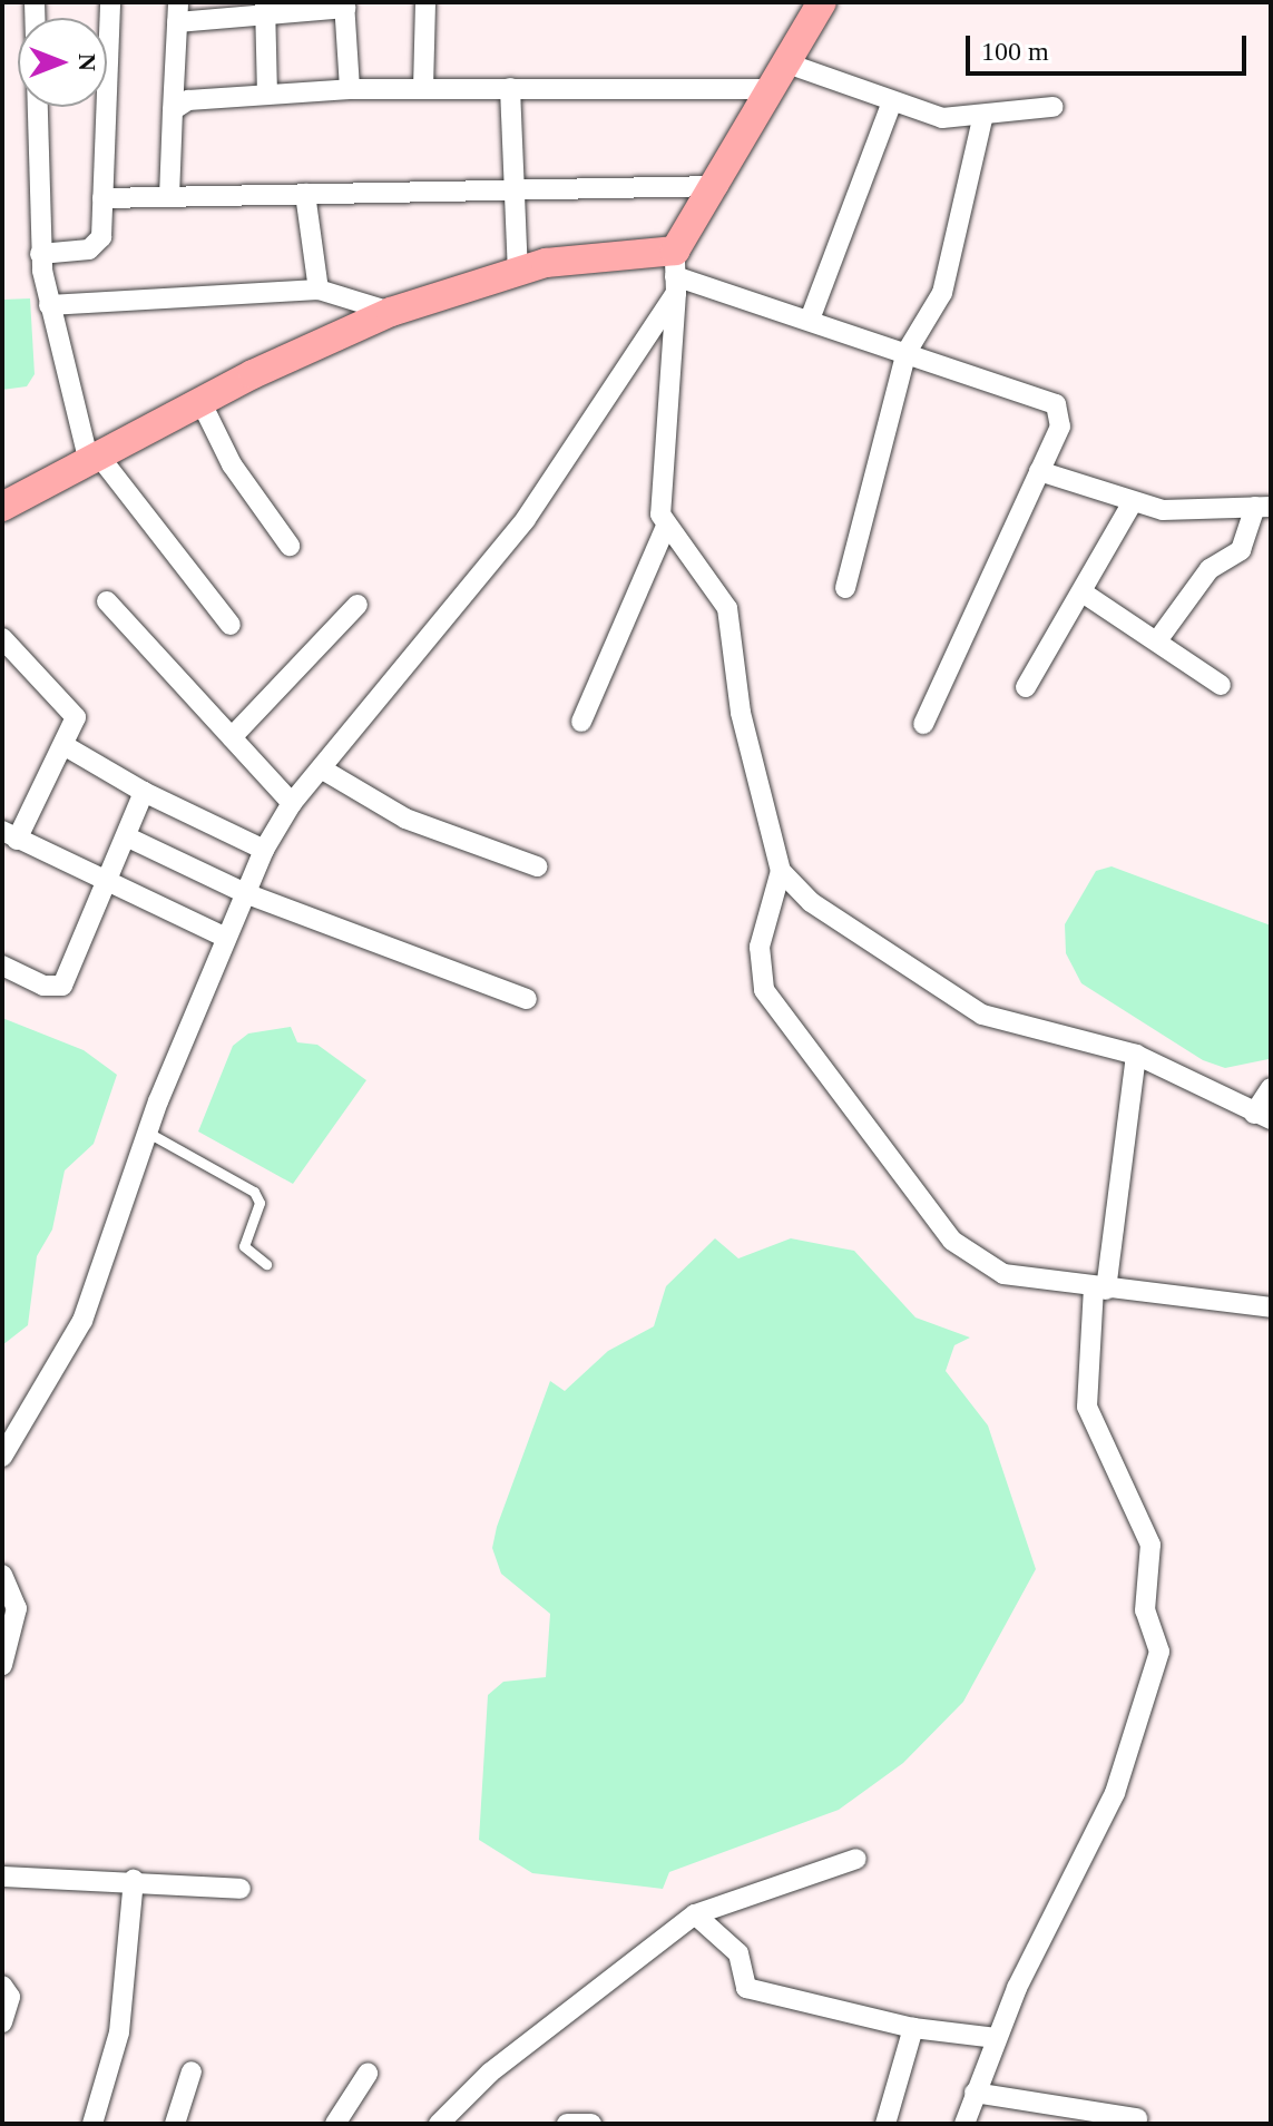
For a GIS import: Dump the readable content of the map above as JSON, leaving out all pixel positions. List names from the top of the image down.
{
  "scale_bar": "100 m",
  "north": "right"
}
